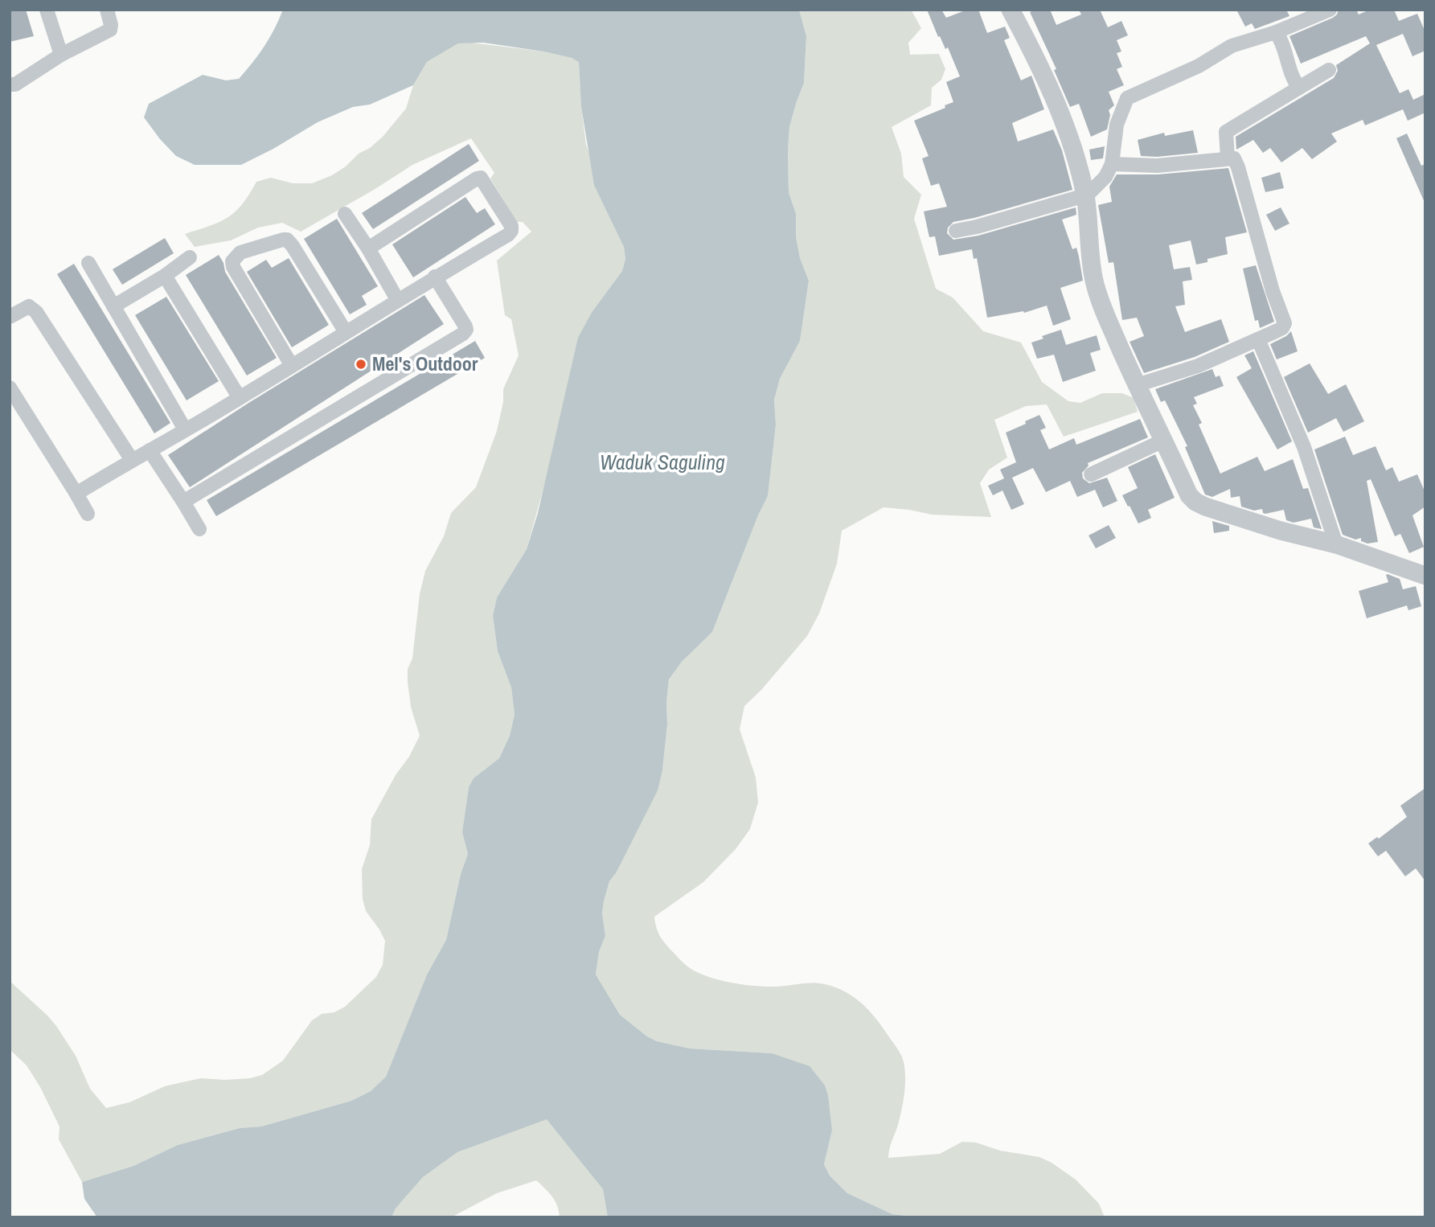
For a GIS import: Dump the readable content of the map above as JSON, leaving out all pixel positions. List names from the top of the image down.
{
  "water": ["Waduk Saguling"],
  "places": ["Mel's Outdoor"]
}
